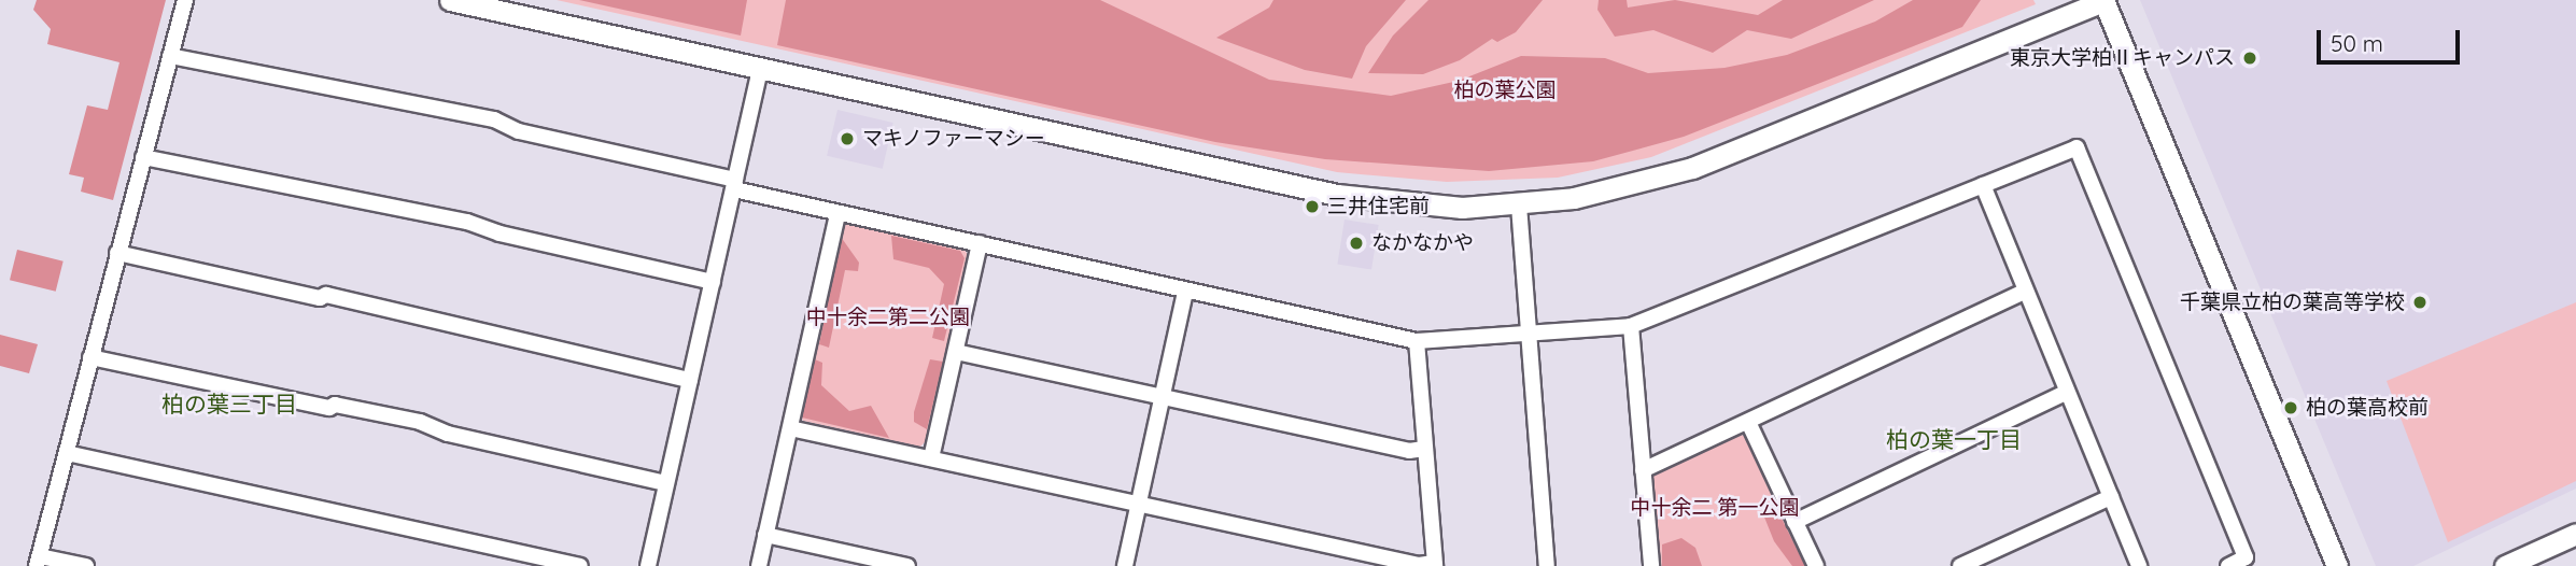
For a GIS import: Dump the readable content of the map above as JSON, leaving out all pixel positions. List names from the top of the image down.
{
  "districts": ["柏の葉三丁目", "柏の葉一丁目"],
  "parks": ["柏の葉公園", "中十余二第二公園", "中十余二 第一公園"],
  "places": [
    "東京大学柏Ⅱキャンパス",
    "マキノファーマシー",
    "三井住宅前",
    "なかなかや",
    "千葉県立柏の葉高等学校",
    "柏の葉高校前"
  ],
  "scale_bar": "50 m"
}
